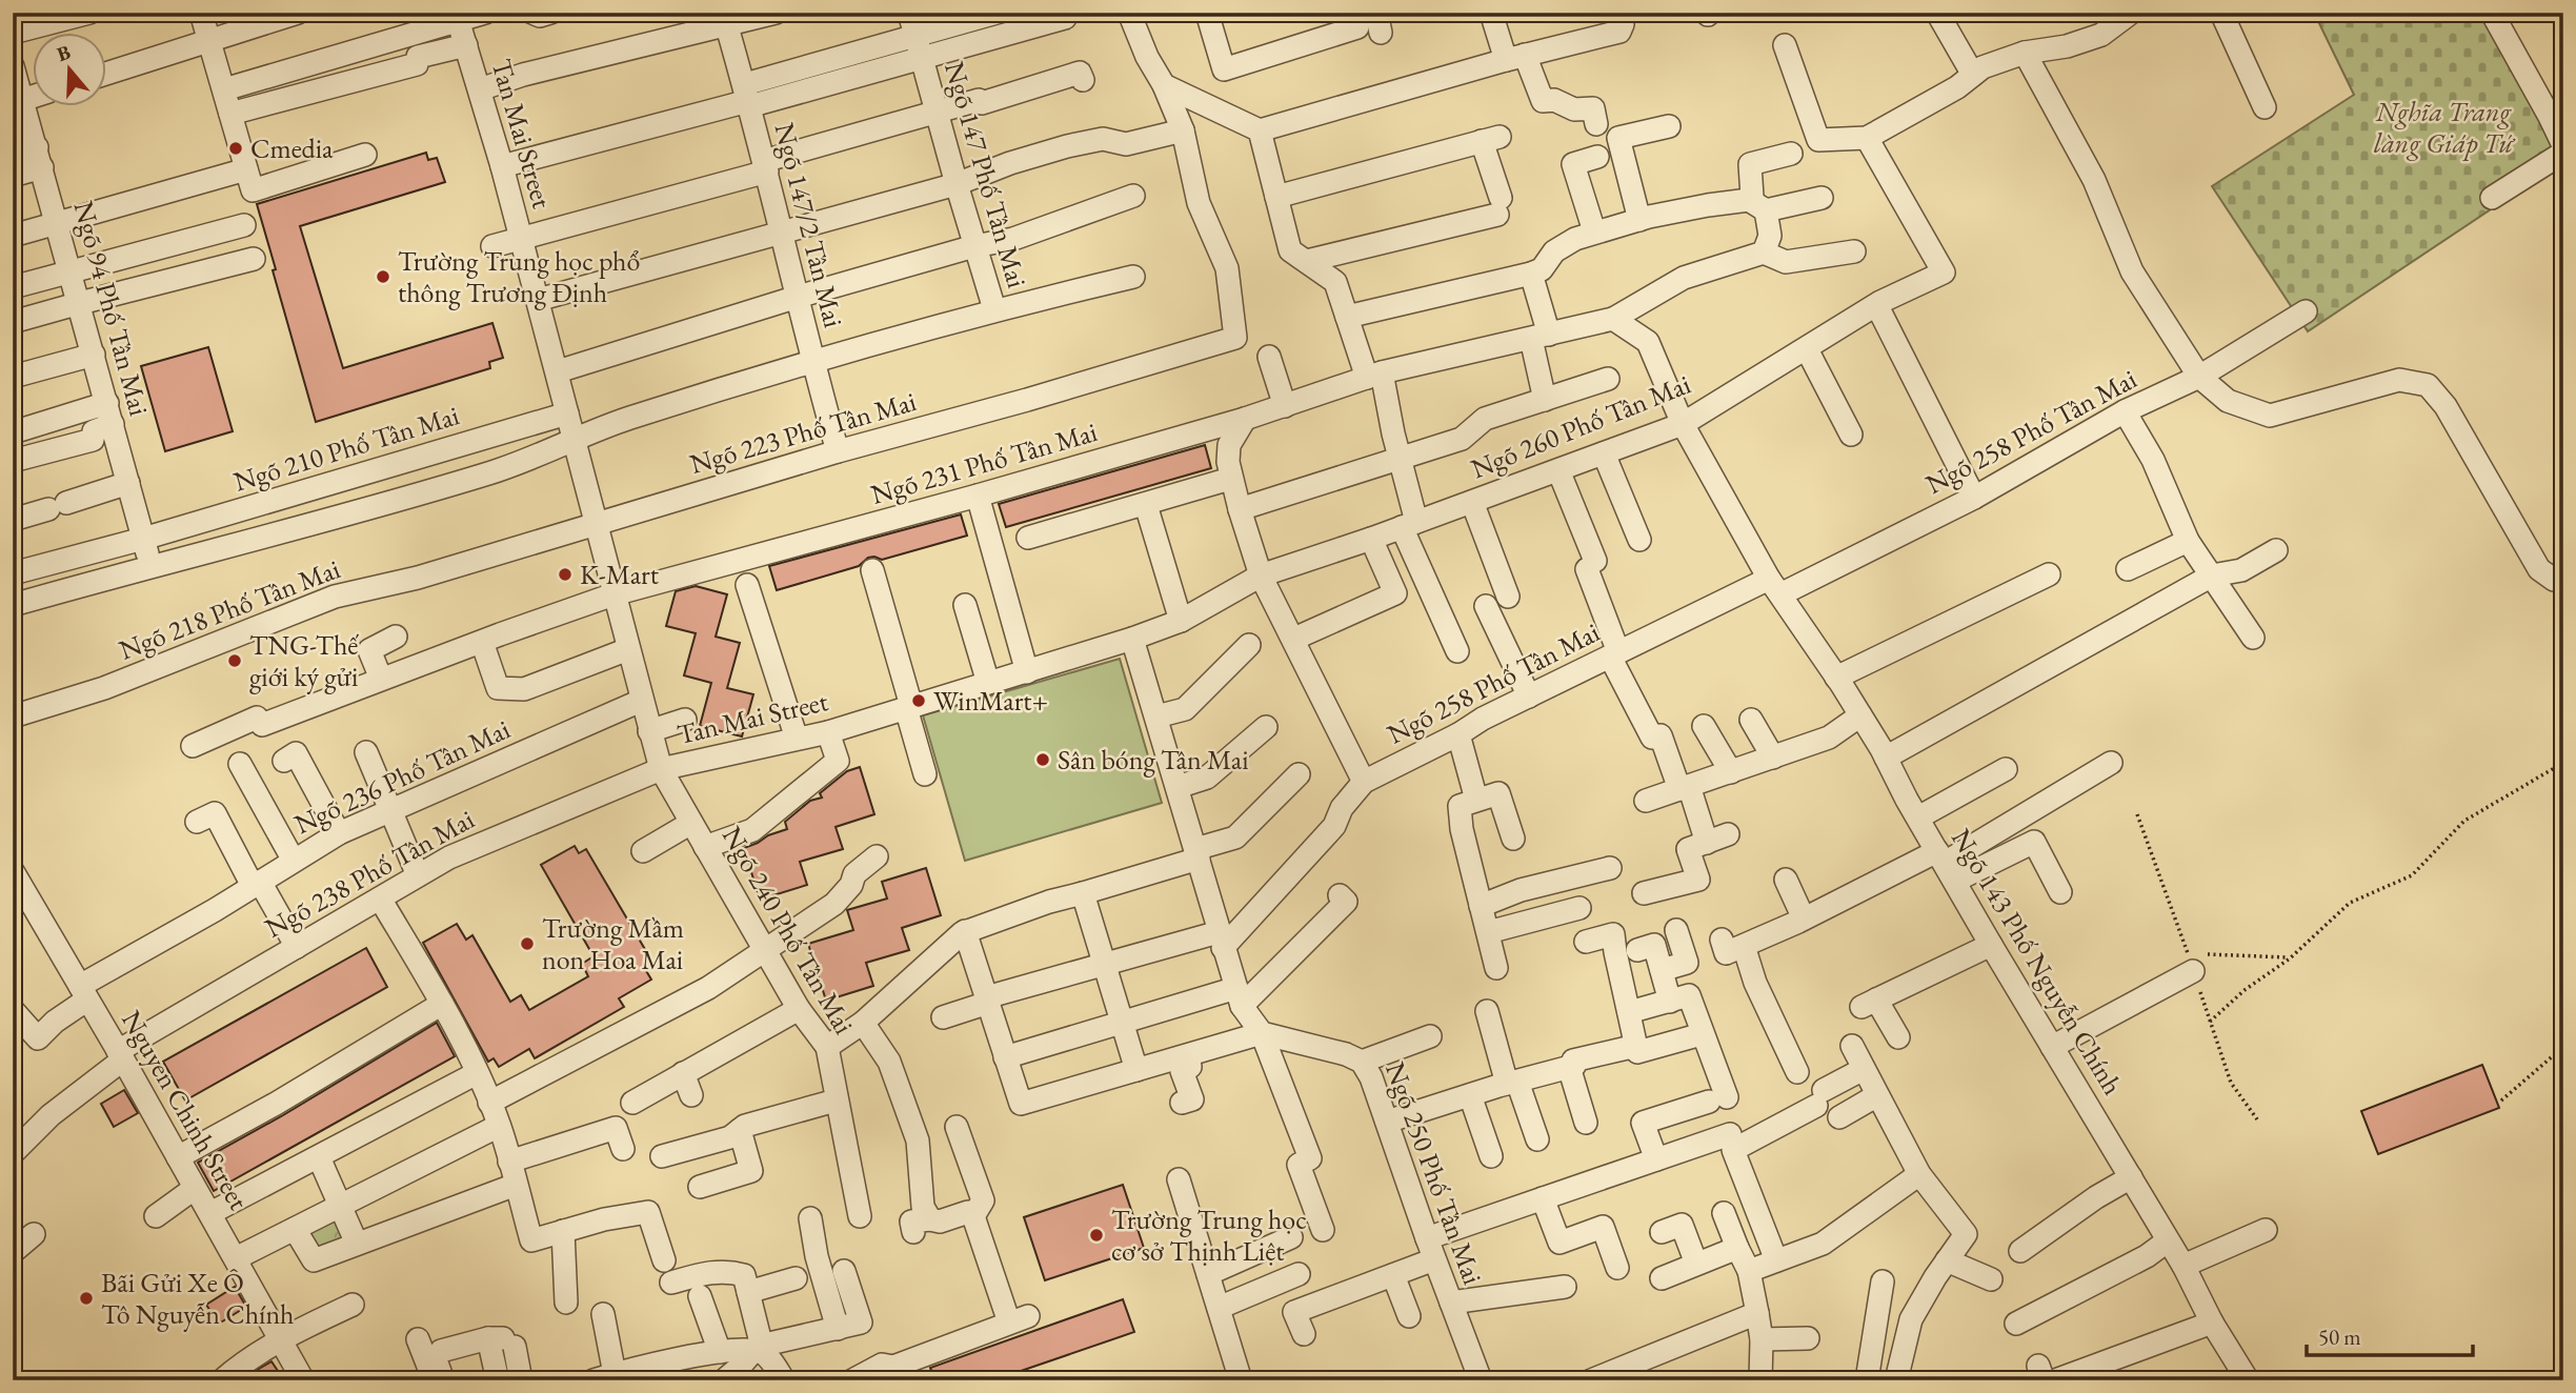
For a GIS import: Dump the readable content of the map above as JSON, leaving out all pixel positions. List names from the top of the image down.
{
  "streets": {
    "street": [
      "Tan Mai Street",
      "Ngõ 147 Phố Tân Mai",
      "Ngõ 147/2 Tân Mai",
      "Ngõ 94 Phố Tân Mai",
      "Ngõ 260 Phố Tân Mai",
      "Ngõ 258 Phố Tân Mai",
      "Ngõ 223 Phố Tân Mai",
      "Ngõ 210 Phố Tân Mai",
      "Ngõ 231 Phố Tân Mai",
      "Ngõ 218 Phố Tân Mai",
      "Ngõ 236 Phố Tân Mai",
      "Ngõ 238 Phố Tân Mai",
      "Ngõ 240 Phố Tân Mai",
      "Ngõ 143 Phố Nguyễn Chính",
      "Nguyen Chinh Street",
      "Ngõ 250 Phố Tân Mai"
    ]
  },
  "crossings": [
    ["Tan Mai Street", "Ngõ 260 Phố Tân Mai"],
    ["Tan Mai Street", "Ngõ 223 Phố Tân Mai"],
    ["Tan Mai Street", "Ngõ 210 Phố Tân Mai"],
    ["Tan Mai Street", "Ngõ 231 Phố Tân Mai"],
    ["Tan Mai Street", "Ngõ 218 Phố Tân Mai"],
    ["Tan Mai Street", "Ngõ 236 Phố Tân Mai"],
    ["Tan Mai Street", "Ngõ 238 Phố Tân Mai"],
    ["Tan Mai Street", "Ngõ 240 Phố Tân Mai"],
    ["Ngõ 147/2 Tân Mai", "Ngõ 223 Phố Tân Mai"],
    ["Ngõ 94 Phố Tân Mai", "Ngõ 210 Phố Tân Mai"],
    ["Ngõ 260 Phố Tân Mai", "Ngõ 143 Phố Nguyễn Chính"],
    ["Ngõ 258 Phố Tân Mai", "Ngõ 143 Phố Nguyễn Chính"],
    ["Ngõ 223 Phố Tân Mai", "Ngõ 218 Phố Tân Mai"],
    ["Ngõ 231 Phố Tân Mai", "Ngõ 143 Phố Nguyễn Chính"],
    ["Ngõ 236 Phố Tân Mai", "Nguyen Chinh Street"],
    ["Ngõ 238 Phố Tân Mai", "Ngõ 240 Phố Tân Mai"],
    ["Ngõ 238 Phố Tân Mai", "Nguyen Chinh Street"]
  ],
  "parks": ["Nghĩa Trang làng Giáp Tứ"],
  "places": [
    "Cmedia",
    "Trường Trung học phổ thông Trương Định",
    "K-Mart",
    "TNG-Thế giới ký gửi",
    "WinMart+",
    "Sân bóng Tân Mai",
    "Trường Mầm non Hoa Mai",
    "Trường Trung học cơ sở Thịnh Liệt",
    "Bãi Gửi Xe Ô Tô Nguyễn Chính"
  ],
  "scale_bar": "50 m",
  "north": "top"
}
